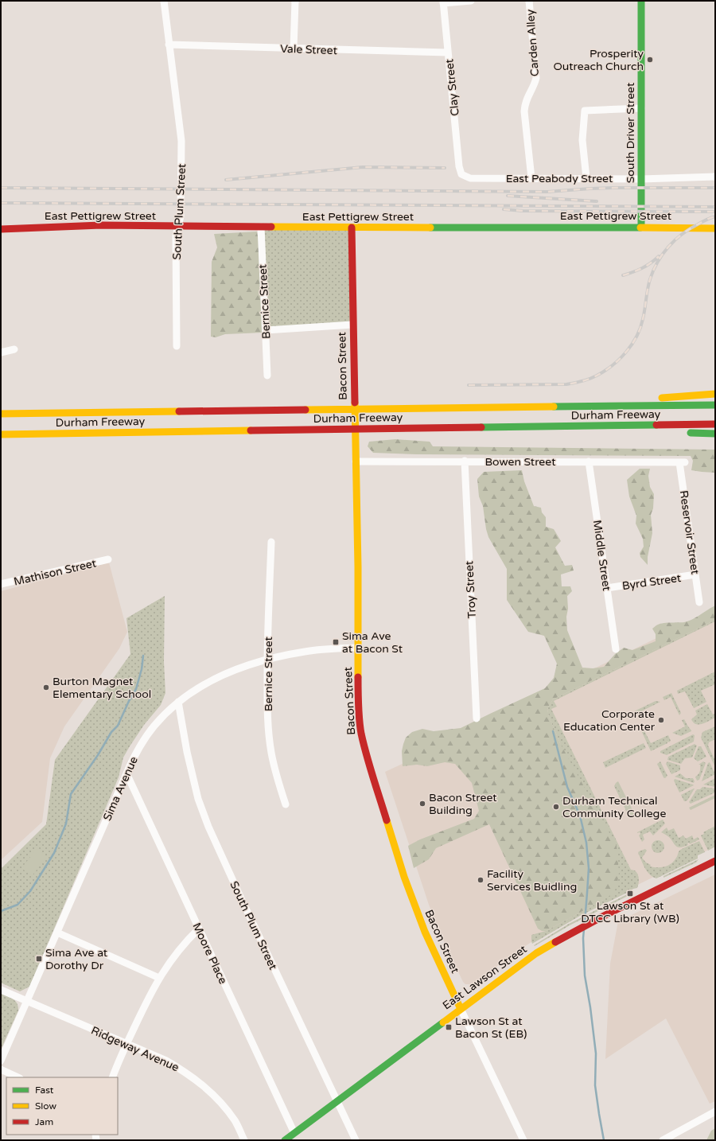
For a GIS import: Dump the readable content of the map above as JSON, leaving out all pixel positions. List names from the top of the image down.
{
  "streets": {
    "main road": [
      "South Driver Street",
      "East Pettigrew Street",
      "Bacon Street",
      "Durham Freeway",
      "East Lawson Street"
    ],
    "street": [
      "Carden Alley",
      "Vale Street",
      "Clay Street",
      "East Peabody Street",
      "South Plum Street",
      "Bernice Street",
      "Bowen Street",
      "Reservoir Street",
      "Middle Street",
      "Mathison Street",
      "Byrd Street",
      "Troy Street",
      "Sima Avenue",
      "Moore Place",
      "Ridgeway Avenue"
    ]
  },
  "crossings": [
    ["Carden Alley", "East Peabody Street"],
    ["Vale Street", "Clay Street"],
    ["Vale Street", "South Plum Street"],
    ["Clay Street", "East Peabody Street"],
    ["South Driver Street", "East Peabody Street"],
    ["South Driver Street", "East Pettigrew Street"],
    ["South Plum Street", "East Pettigrew Street"],
    ["South Plum Street", "Sima Avenue"],
    ["South Plum Street", "East Lawson Street"],
    ["East Pettigrew Street", "Bernice Street"],
    ["East Pettigrew Street", "Bacon Street"],
    ["Bernice Street", "Sima Avenue"],
    ["Bacon Street", "Bowen Street"],
    ["Bacon Street", "Sima Avenue"],
    ["Bacon Street", "East Lawson Street"],
    ["Bowen Street", "Reservoir Street"],
    ["Bowen Street", "Middle Street"],
    ["Bowen Street", "Troy Street"],
    ["Reservoir Street", "Byrd Street"],
    ["Middle Street", "Byrd Street"],
    ["Sima Avenue", "Moore Place"],
    ["Sima Avenue", "Ridgeway Avenue"],
    ["Moore Place", "East Lawson Street"]
  ],
  "places": {
    "other": [
      "Prosperity Outreach Church",
      "Burton Magnet Elementary School",
      "Corporate Education Center",
      "Bacon Street Building",
      "Durham Technical Community College",
      "Facility Services Buidling"
    ],
    "transit": [
      "Sima Ave at Bacon St",
      "Lawson St at DTCC Library (WB)",
      "Sima Ave at Dorothy Dr",
      "Lawson St at Bacon St (EB)"
    ]
  },
  "legend": ["Fast", "Slow", "Jam"]
}
